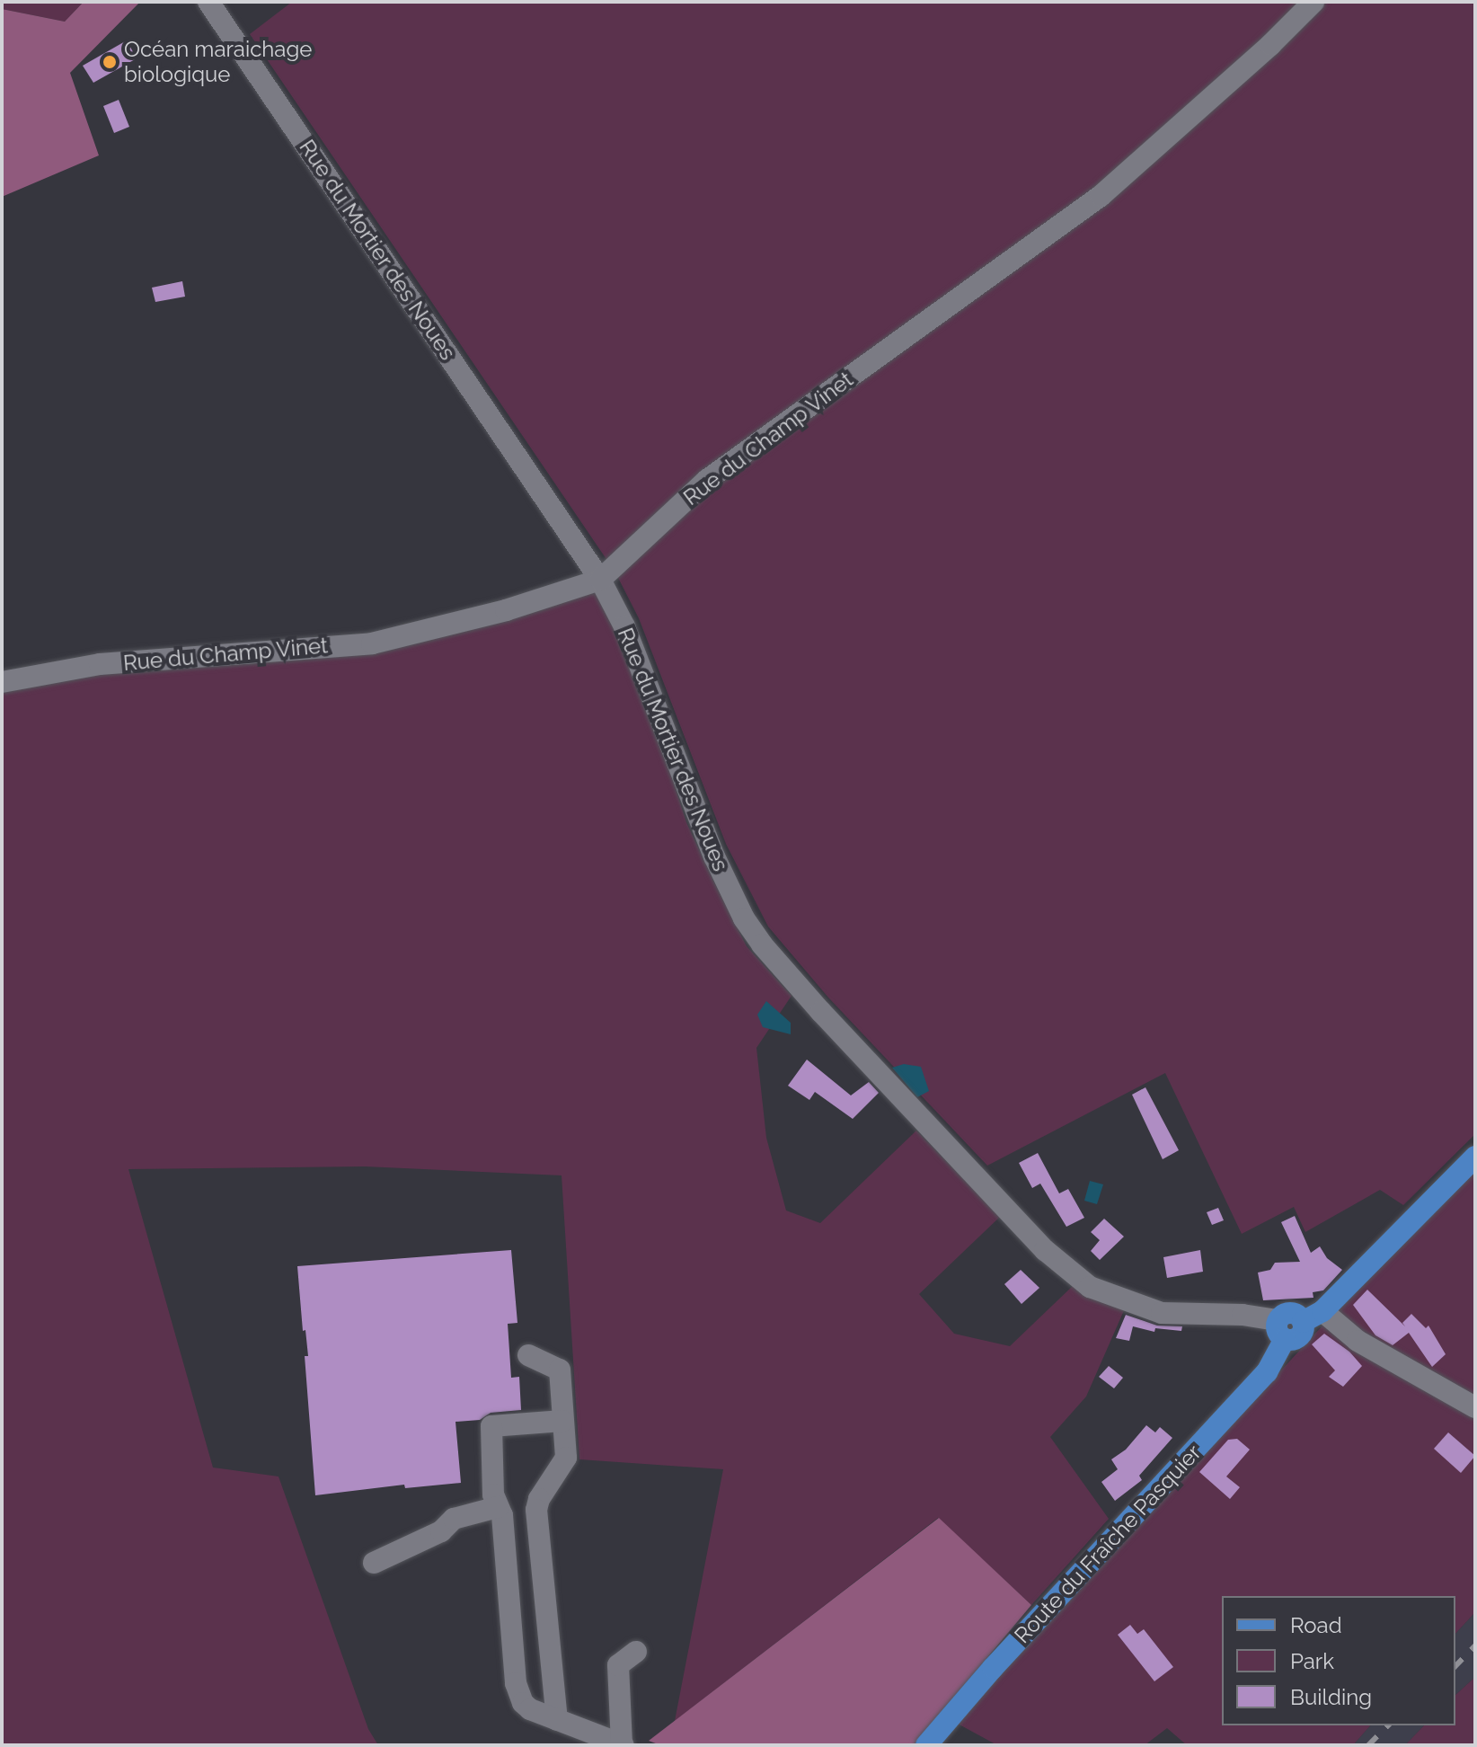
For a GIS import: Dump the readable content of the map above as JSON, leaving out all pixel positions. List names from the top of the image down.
{
  "streets": {
    "main road": ["Route du Fraîche Pasquier"],
    "street": ["Rue du Mortier des Noues", "Rue du Champ Vinet"]
  },
  "crossings": [
    ["Rue du Mortier des Noues", "Rue du Champ Vinet"],
    ["Rue du Mortier des Noues", "Route du Fraîche Pasquier"]
  ],
  "places": ["Océan maraichage biologique"],
  "legend": ["Road", "Park", "Building"]
}
